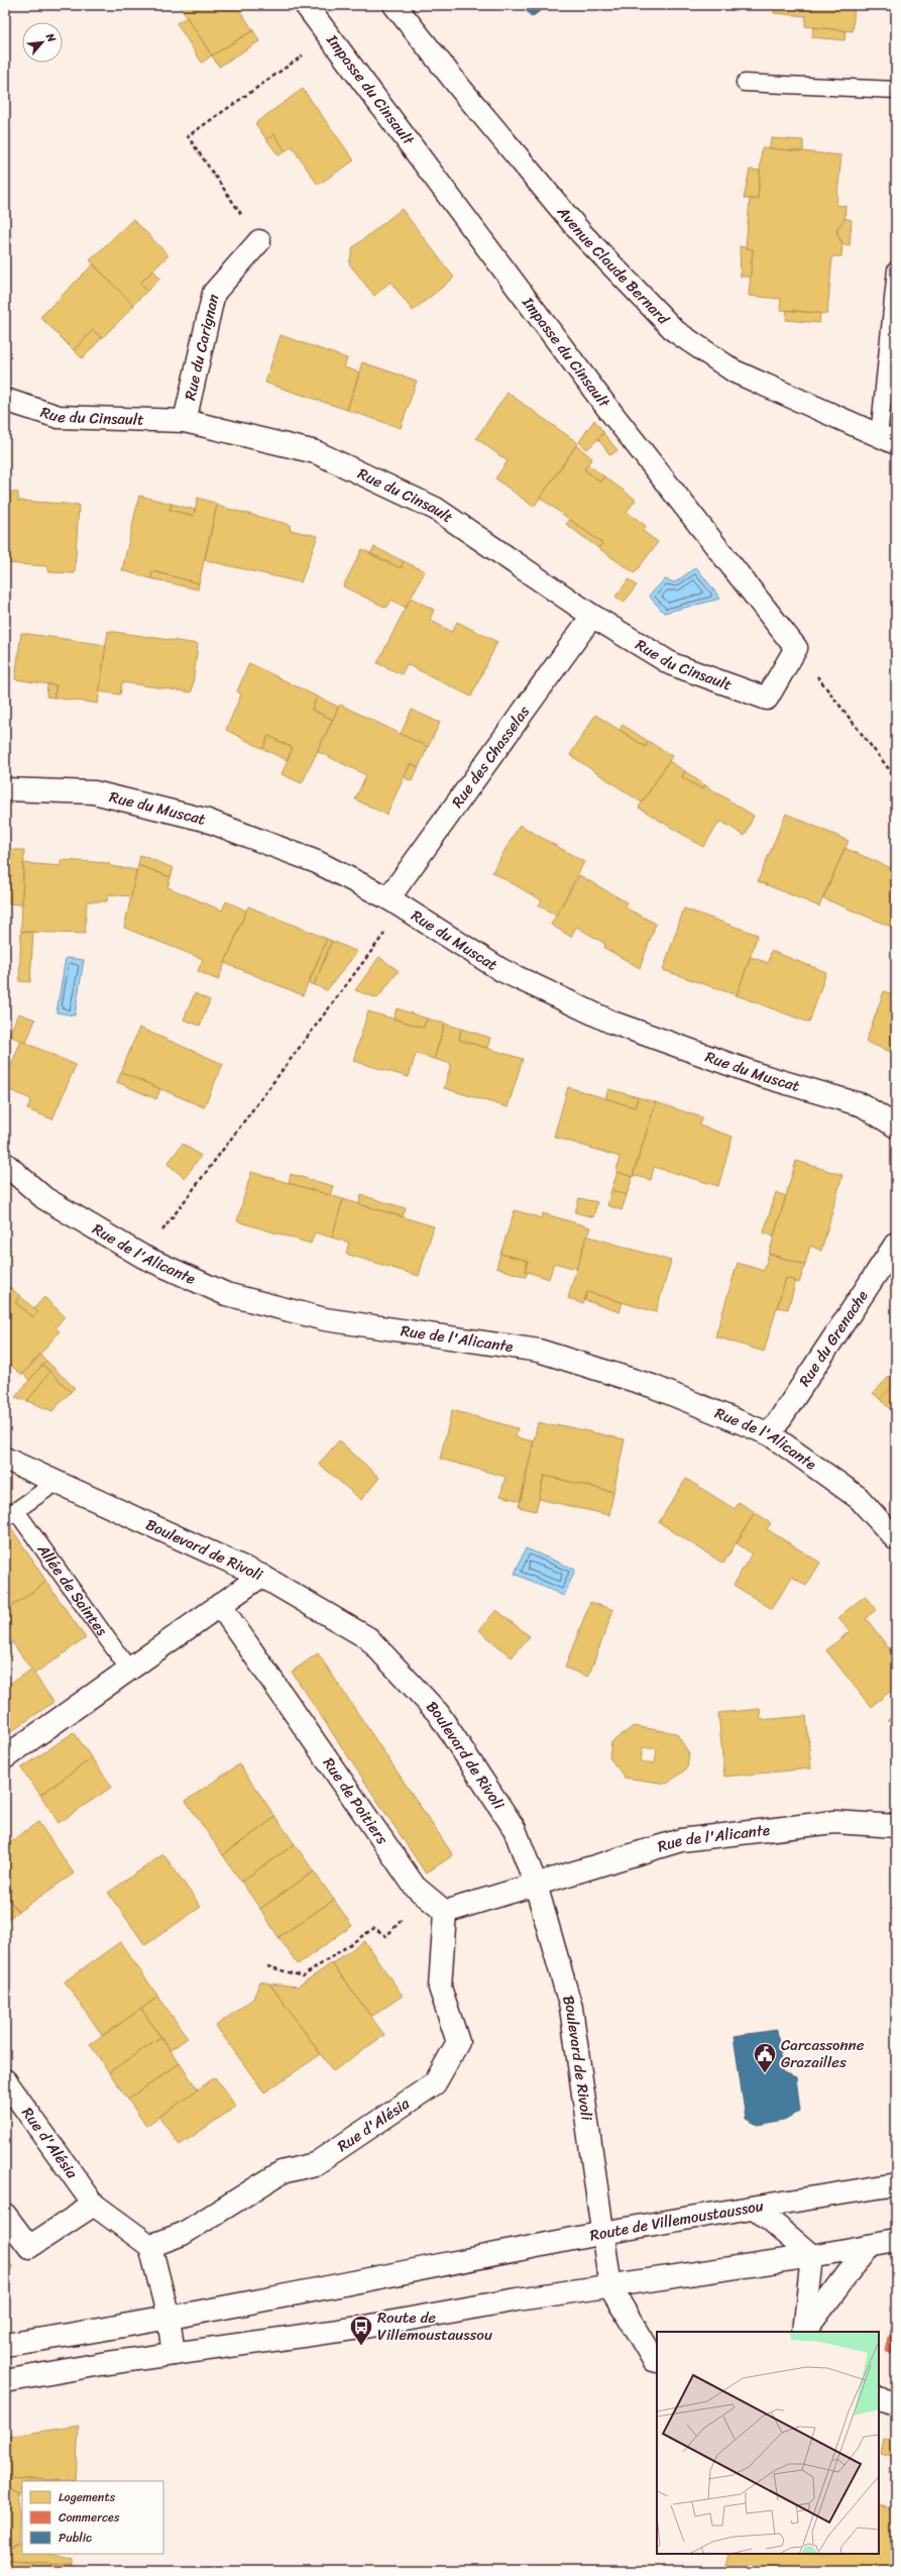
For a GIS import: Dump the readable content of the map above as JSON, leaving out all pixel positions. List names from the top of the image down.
{
  "streets": {
    "street": [
      "Impasse du Cinsault",
      "Avenue Claude Bernard",
      "Rue du Carignan",
      "Rue du Cinsault",
      "Rue des Chasselas",
      "Rue du Muscat",
      "Rue de l'Alicante",
      "Rue du Grenache",
      "Boulevard de Rivoli",
      "Rue de Poitiers",
      "Rue d'Alésia",
      "Route de Villemoustaussou"
    ],
    "lane": ["Allée de Saintes"]
  },
  "crossings": [
    ["Impasse du Cinsault", "Rue du Cinsault"],
    ["Rue du Carignan", "Rue du Cinsault"],
    ["Rue du Cinsault", "Rue des Chasselas"],
    ["Rue des Chasselas", "Rue du Muscat"],
    ["Rue de l'Alicante", "Rue du Grenache"],
    ["Rue de l'Alicante", "Boulevard de Rivoli"],
    ["Boulevard de Rivoli", "Route de Villemoustaussou"],
    ["Rue de Poitiers", "Rue d'Alésia"]
  ],
  "places": {
    "public building": ["Carcassonne Grazailles"],
    "bus stop": ["Route de Villemoustaussou"]
  },
  "legend": ["Logements", "Commerces", "Public"],
  "north": "top right"
}
